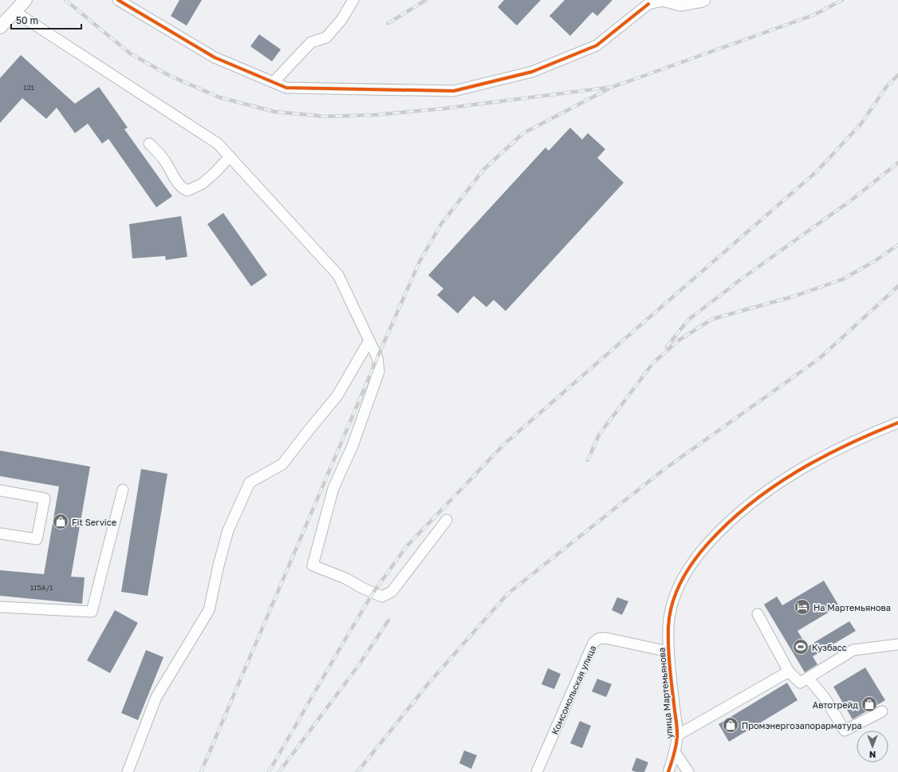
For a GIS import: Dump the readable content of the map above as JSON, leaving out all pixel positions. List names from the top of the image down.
{
  "streets": {
    "street": ["Комсомольская улица", "улица Мартемьянова"]
  },
  "crossings": [
    ["Комсомольская улица", "улица Мартемьянова"]
  ],
  "places": {
    "shop": ["Fit Service", "Автотрейд", "Промэнергозапорарматура"],
    "hotel": ["На Мартемьянова"],
    "sports": ["Кузбасс"]
  },
  "house_numbers": ["121", "115А/1"],
  "scale_bar": "50 m",
  "north": "bottom"
}
